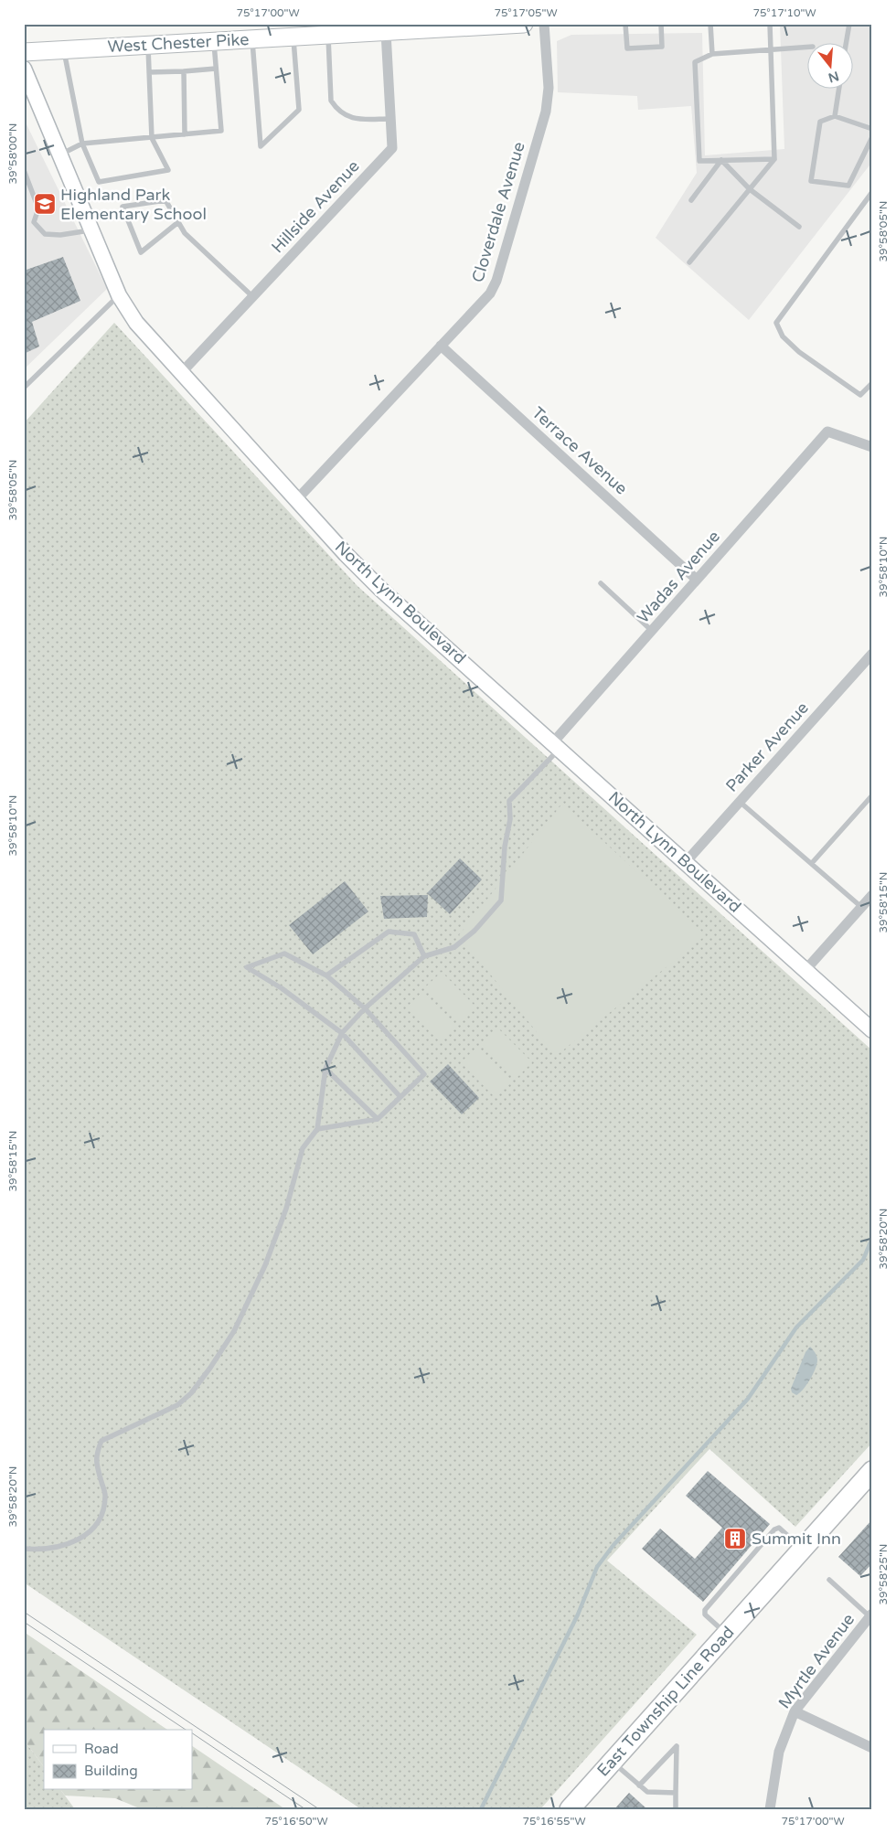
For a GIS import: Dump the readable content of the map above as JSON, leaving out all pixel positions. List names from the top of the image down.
{
  "streets": {
    "highway": ["East Township Line Road"],
    "main road": ["West Chester Pike"],
    "street": [
      "Hillside Avenue",
      "Cloverdale Avenue",
      "Terrace Avenue",
      "Wadas Avenue",
      "North Lynn Boulevard",
      "Parker Avenue",
      "Myrtle Avenue"
    ]
  },
  "crossings": [
    ["West Chester Pike", "Hillside Avenue"],
    ["Hillside Avenue", "North Lynn Boulevard"],
    ["Cloverdale Avenue", "Terrace Avenue"],
    ["Cloverdale Avenue", "North Lynn Boulevard"],
    ["Terrace Avenue", "Wadas Avenue"],
    ["Wadas Avenue", "North Lynn Boulevard"],
    ["North Lynn Boulevard", "Parker Avenue"]
  ],
  "places": {
    "school or university": ["Highland Park Elementary School"],
    "building": ["Summit Inn"]
  },
  "legend": ["Road", "Building"],
  "north": "bottom",
  "coordinates": [
    "75°17'00\"W",
    "75°17'05\"W",
    "75°17'10\"W",
    "39°58'00\"N",
    "39°58'05\"N",
    "39°58'10\"N",
    "39°58'15\"N",
    "39°58'20\"N",
    "39°58'25\"N",
    "75°16'50\"W",
    "75°16'55\"W"
  ]
}
